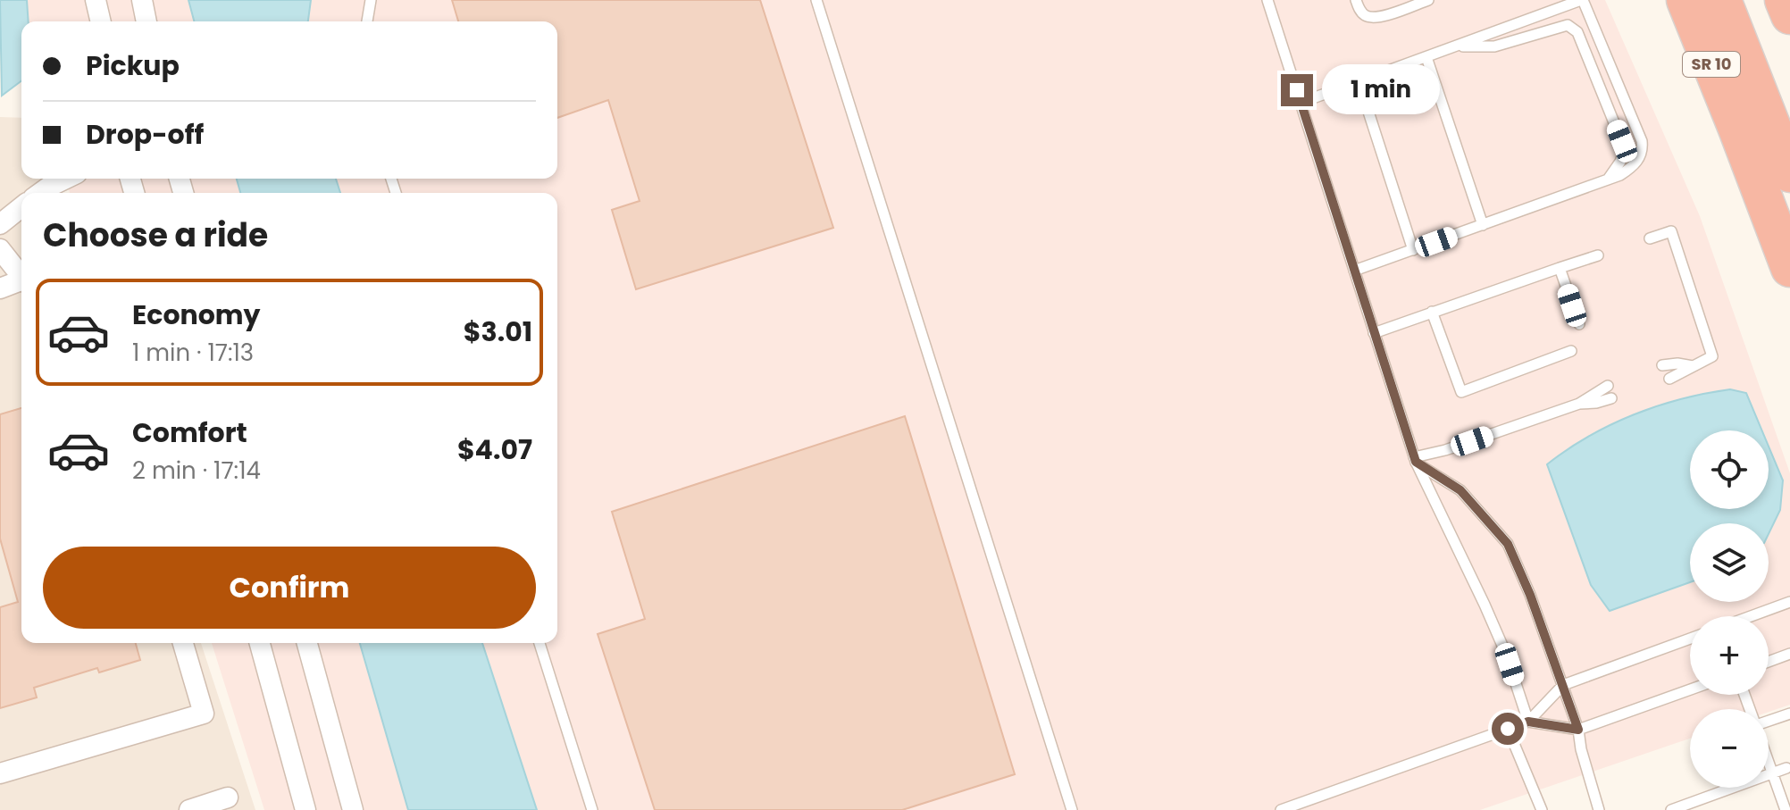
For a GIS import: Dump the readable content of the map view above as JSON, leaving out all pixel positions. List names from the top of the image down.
{
  "streets": {
    "highway": ["SR 10"]
  },
  "page": {
    "banner": ["Pickup", "Drop-off"],
    "bubble": "1 min",
    "heading": "Choose a ride",
    "list": [
      {
        "name": "Economy",
        "note": "1 min · 17:13",
        "value": "$3.01"
      },
      {
        "name": "Comfort",
        "note": "2 min · 17:14",
        "value": "$4.07"
      }
    ],
    "map_buttons": ["+", "−"],
    "buttons": "Confirm"
  }
}
